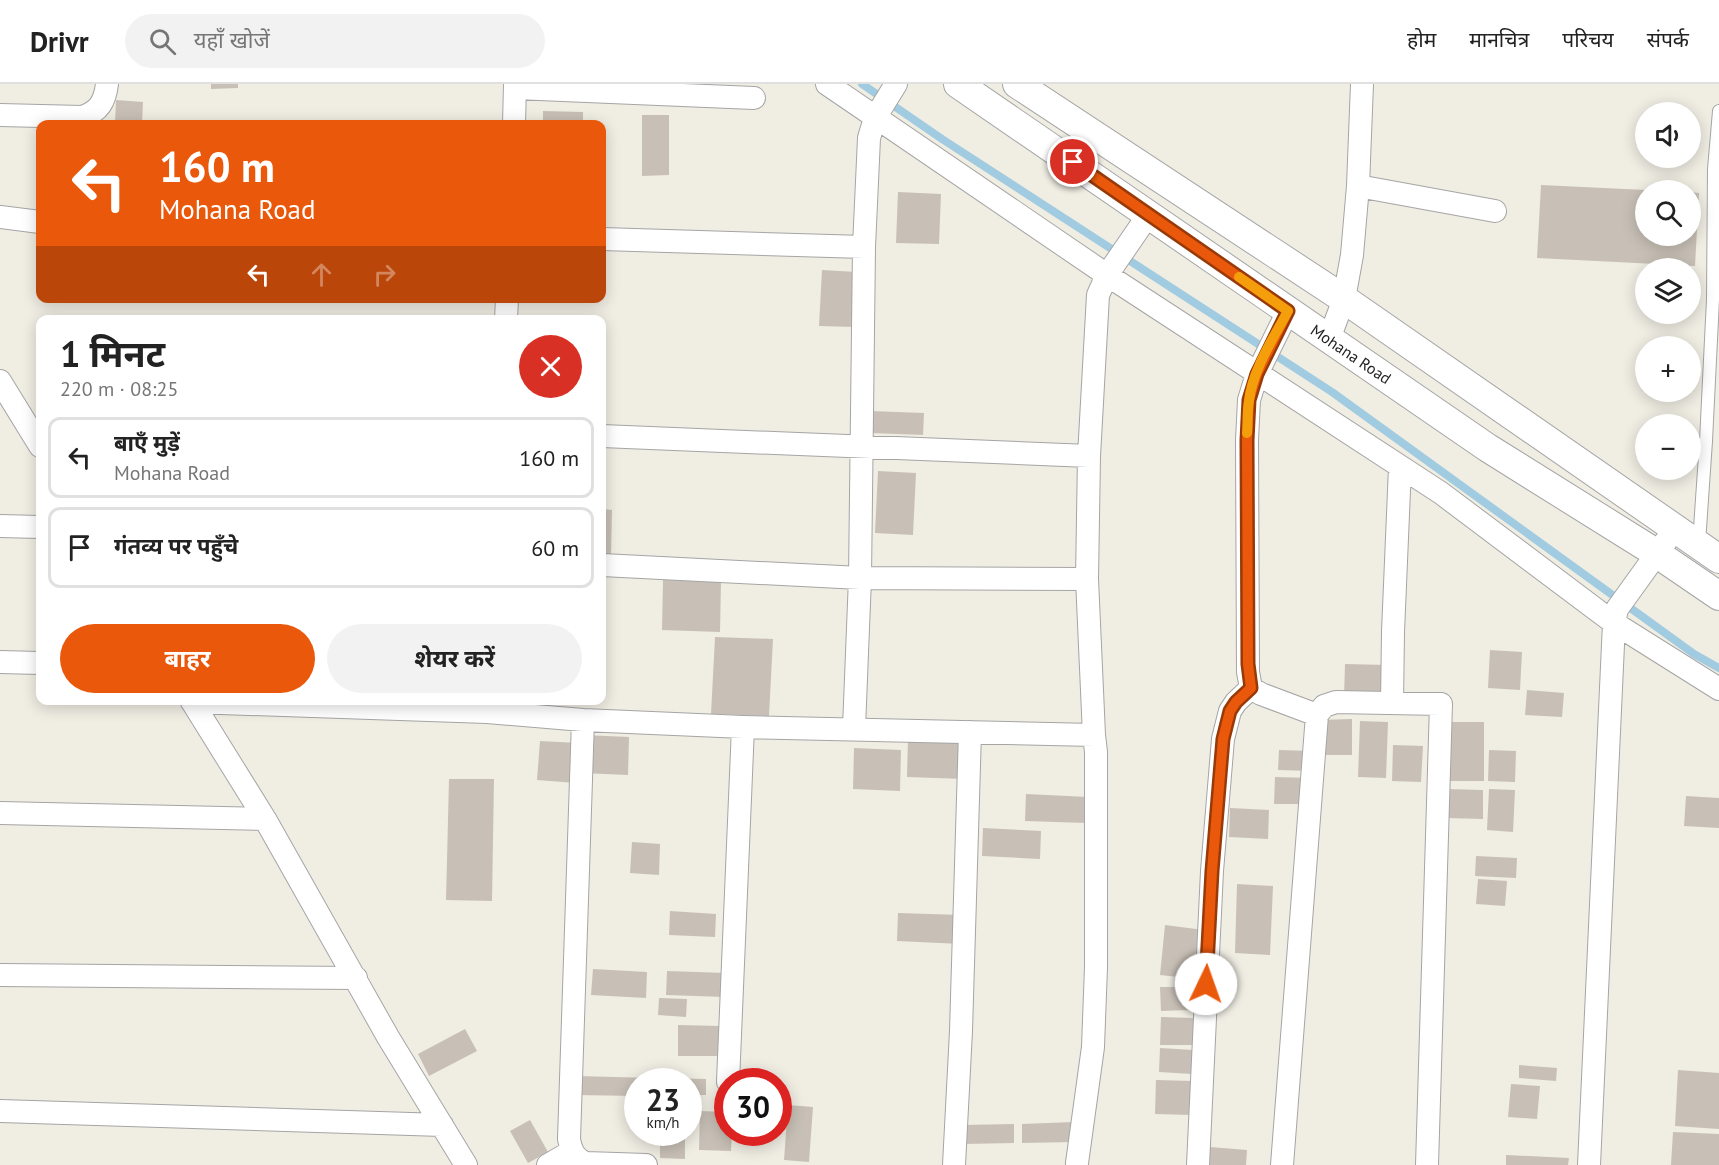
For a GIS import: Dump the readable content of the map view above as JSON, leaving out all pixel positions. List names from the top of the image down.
{
  "streets": {
    "street": ["Mohana Road"]
  },
  "page": {
    "header": "Drivr",
    "search": "यहाँ खोजें",
    "nav": [
      "होम",
      "मानचित्र",
      "परिचय",
      "संपर्क"
    ],
    "map_buttons": ["+", "−"],
    "turn": ["160 m", "Mohana Road"],
    "heading": ["1 मिनट", "220 m · 08:25"],
    "list": [
      {
        "name": "बाएँ मुड़ें",
        "note": "Mohana Road",
        "value": "160 m"
      },
      {
        "name": "गंतव्य पर पहुँचे",
        "value": "60 m"
      }
    ],
    "buttons": ["बाहर", "शेयर करें"],
    "speed": "23 km/h",
    "limit": "30"
  }
}
